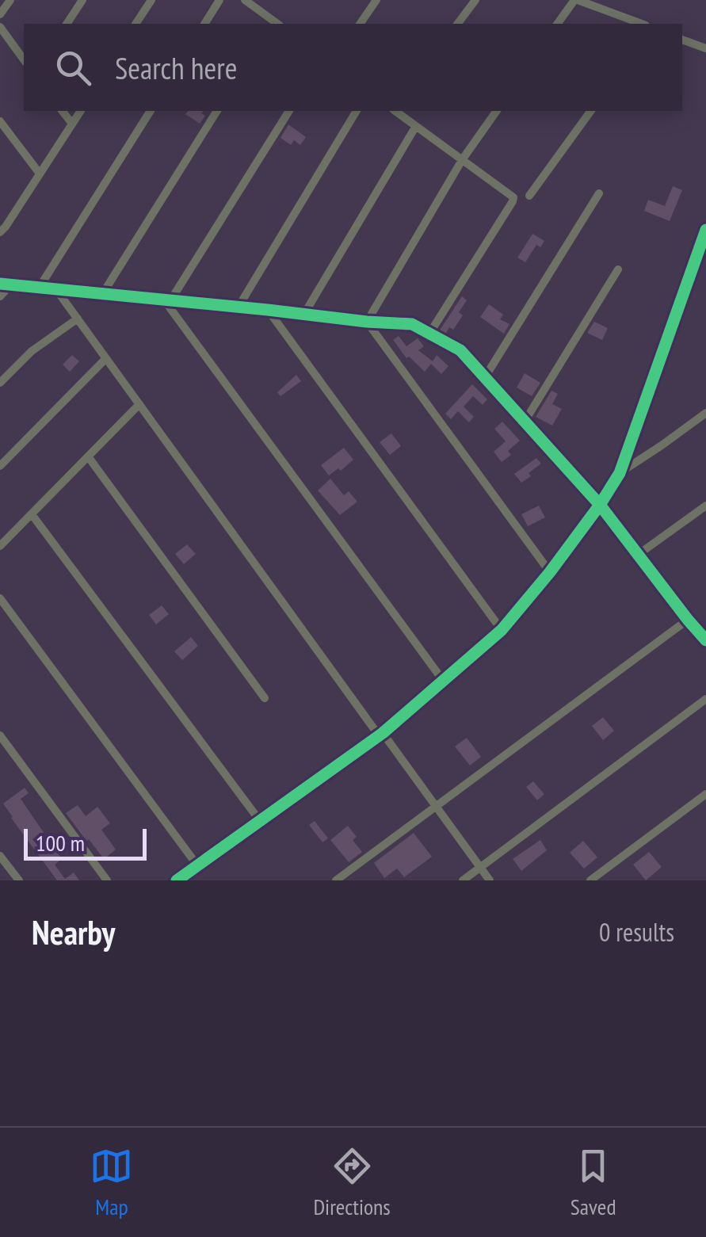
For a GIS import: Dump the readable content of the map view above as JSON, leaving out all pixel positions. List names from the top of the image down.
{
  "scale_bar": "100 m",
  "page": {
    "search": "Search here",
    "scale": "100 m",
    "heading": ["Nearby", "0 results"],
    "nav": ["Map", "Directions", "Saved"]
  }
}
